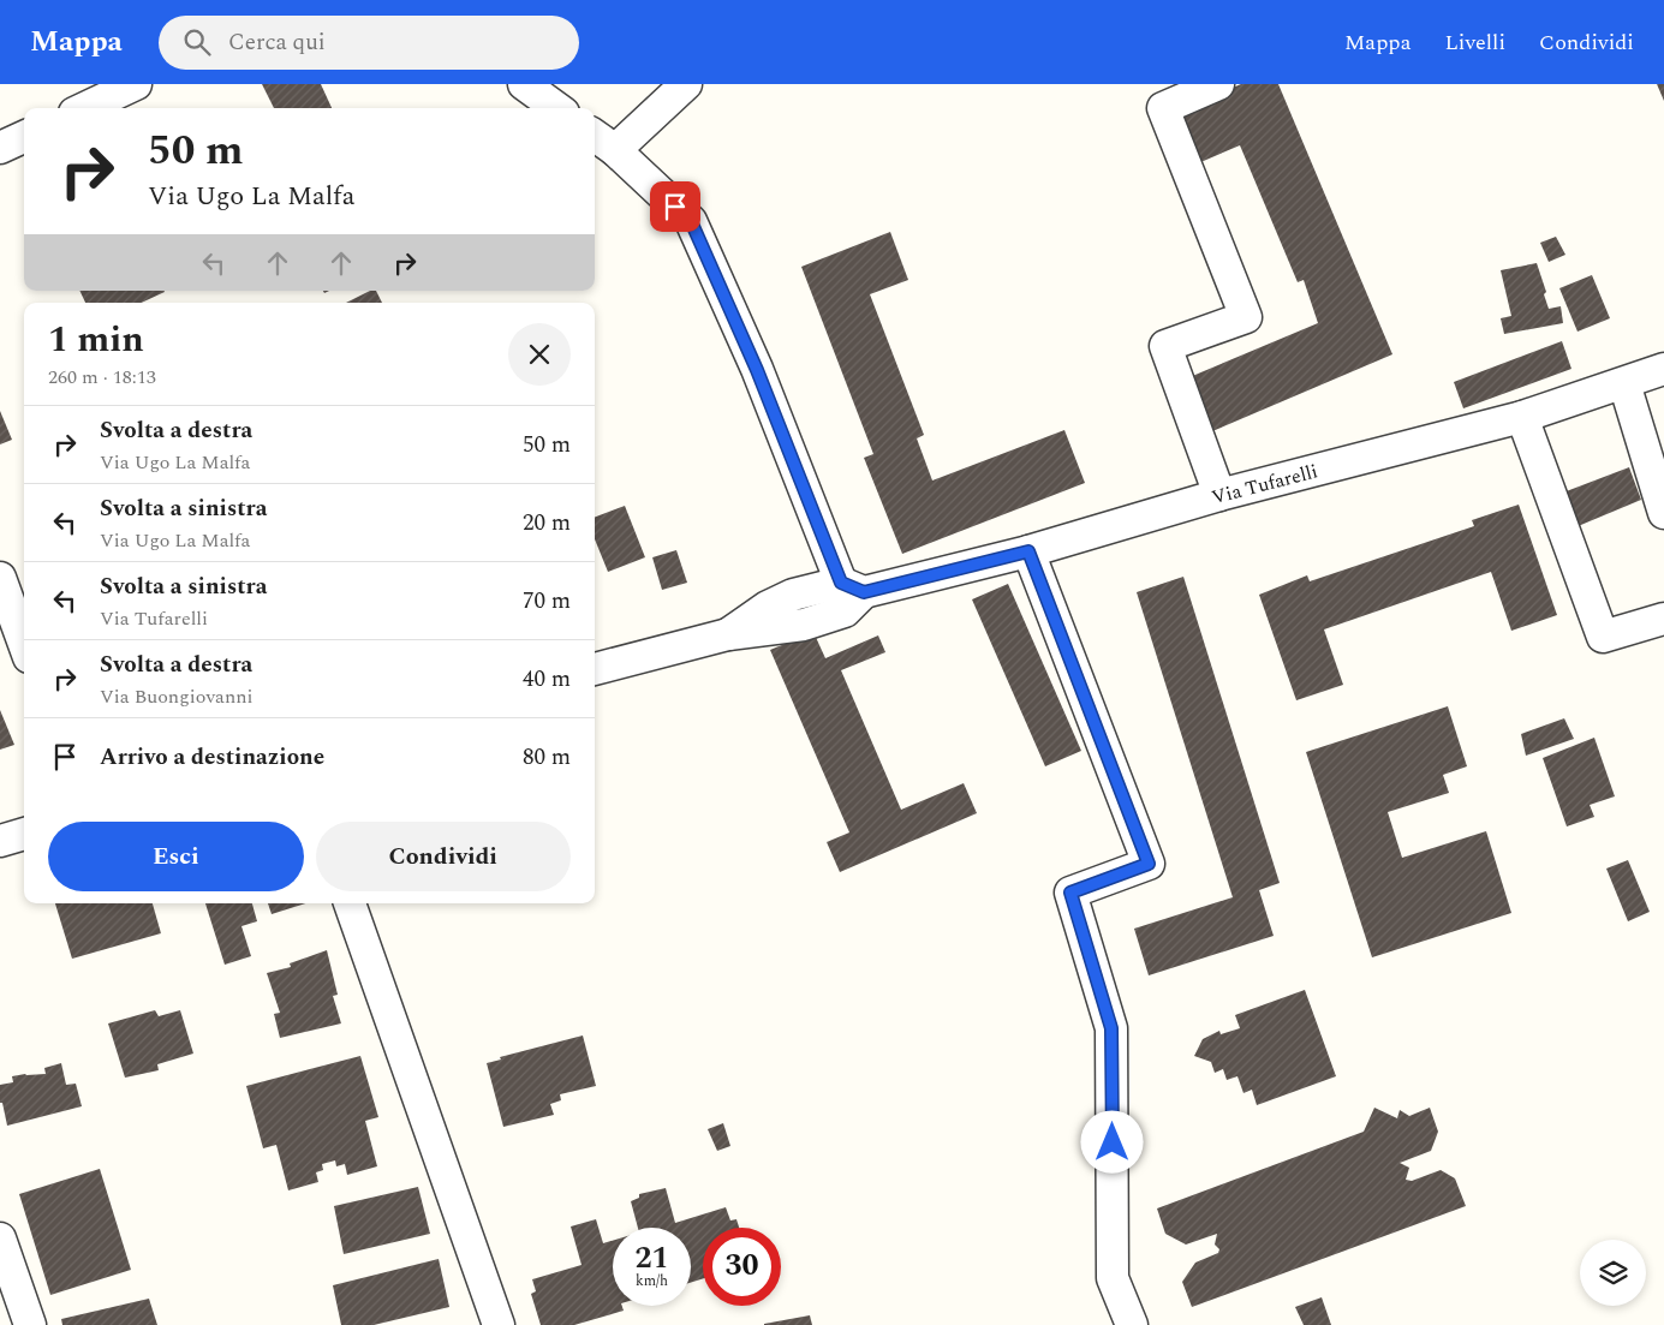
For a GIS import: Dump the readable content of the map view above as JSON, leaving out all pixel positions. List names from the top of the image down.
{
  "streets": {
    "street": ["Via Tufarelli"]
  },
  "page": {
    "header": "Mappa",
    "search": "Cerca qui",
    "nav": ["Mappa", "Livelli", "Condividi"],
    "turn": ["50 m", "Via Ugo La Malfa"],
    "heading": ["1 min", "260 m · 18:13"],
    "list": [
      {
        "name": "Svolta a destra",
        "note": "Via Ugo La Malfa",
        "value": "50 m"
      },
      {
        "name": "Svolta a sinistra",
        "note": "Via Ugo La Malfa",
        "value": "20 m"
      },
      {
        "name": "Svolta a sinistra",
        "note": "Via Tufarelli",
        "value": "70 m"
      },
      {
        "name": "Svolta a destra",
        "note": "Via Buongiovanni",
        "value": "40 m"
      },
      {
        "name": "Arrivo a destinazione",
        "value": "80 m"
      }
    ],
    "buttons": ["Esci", "Condividi"],
    "speed": "21 km/h",
    "limit": "30"
  }
}
